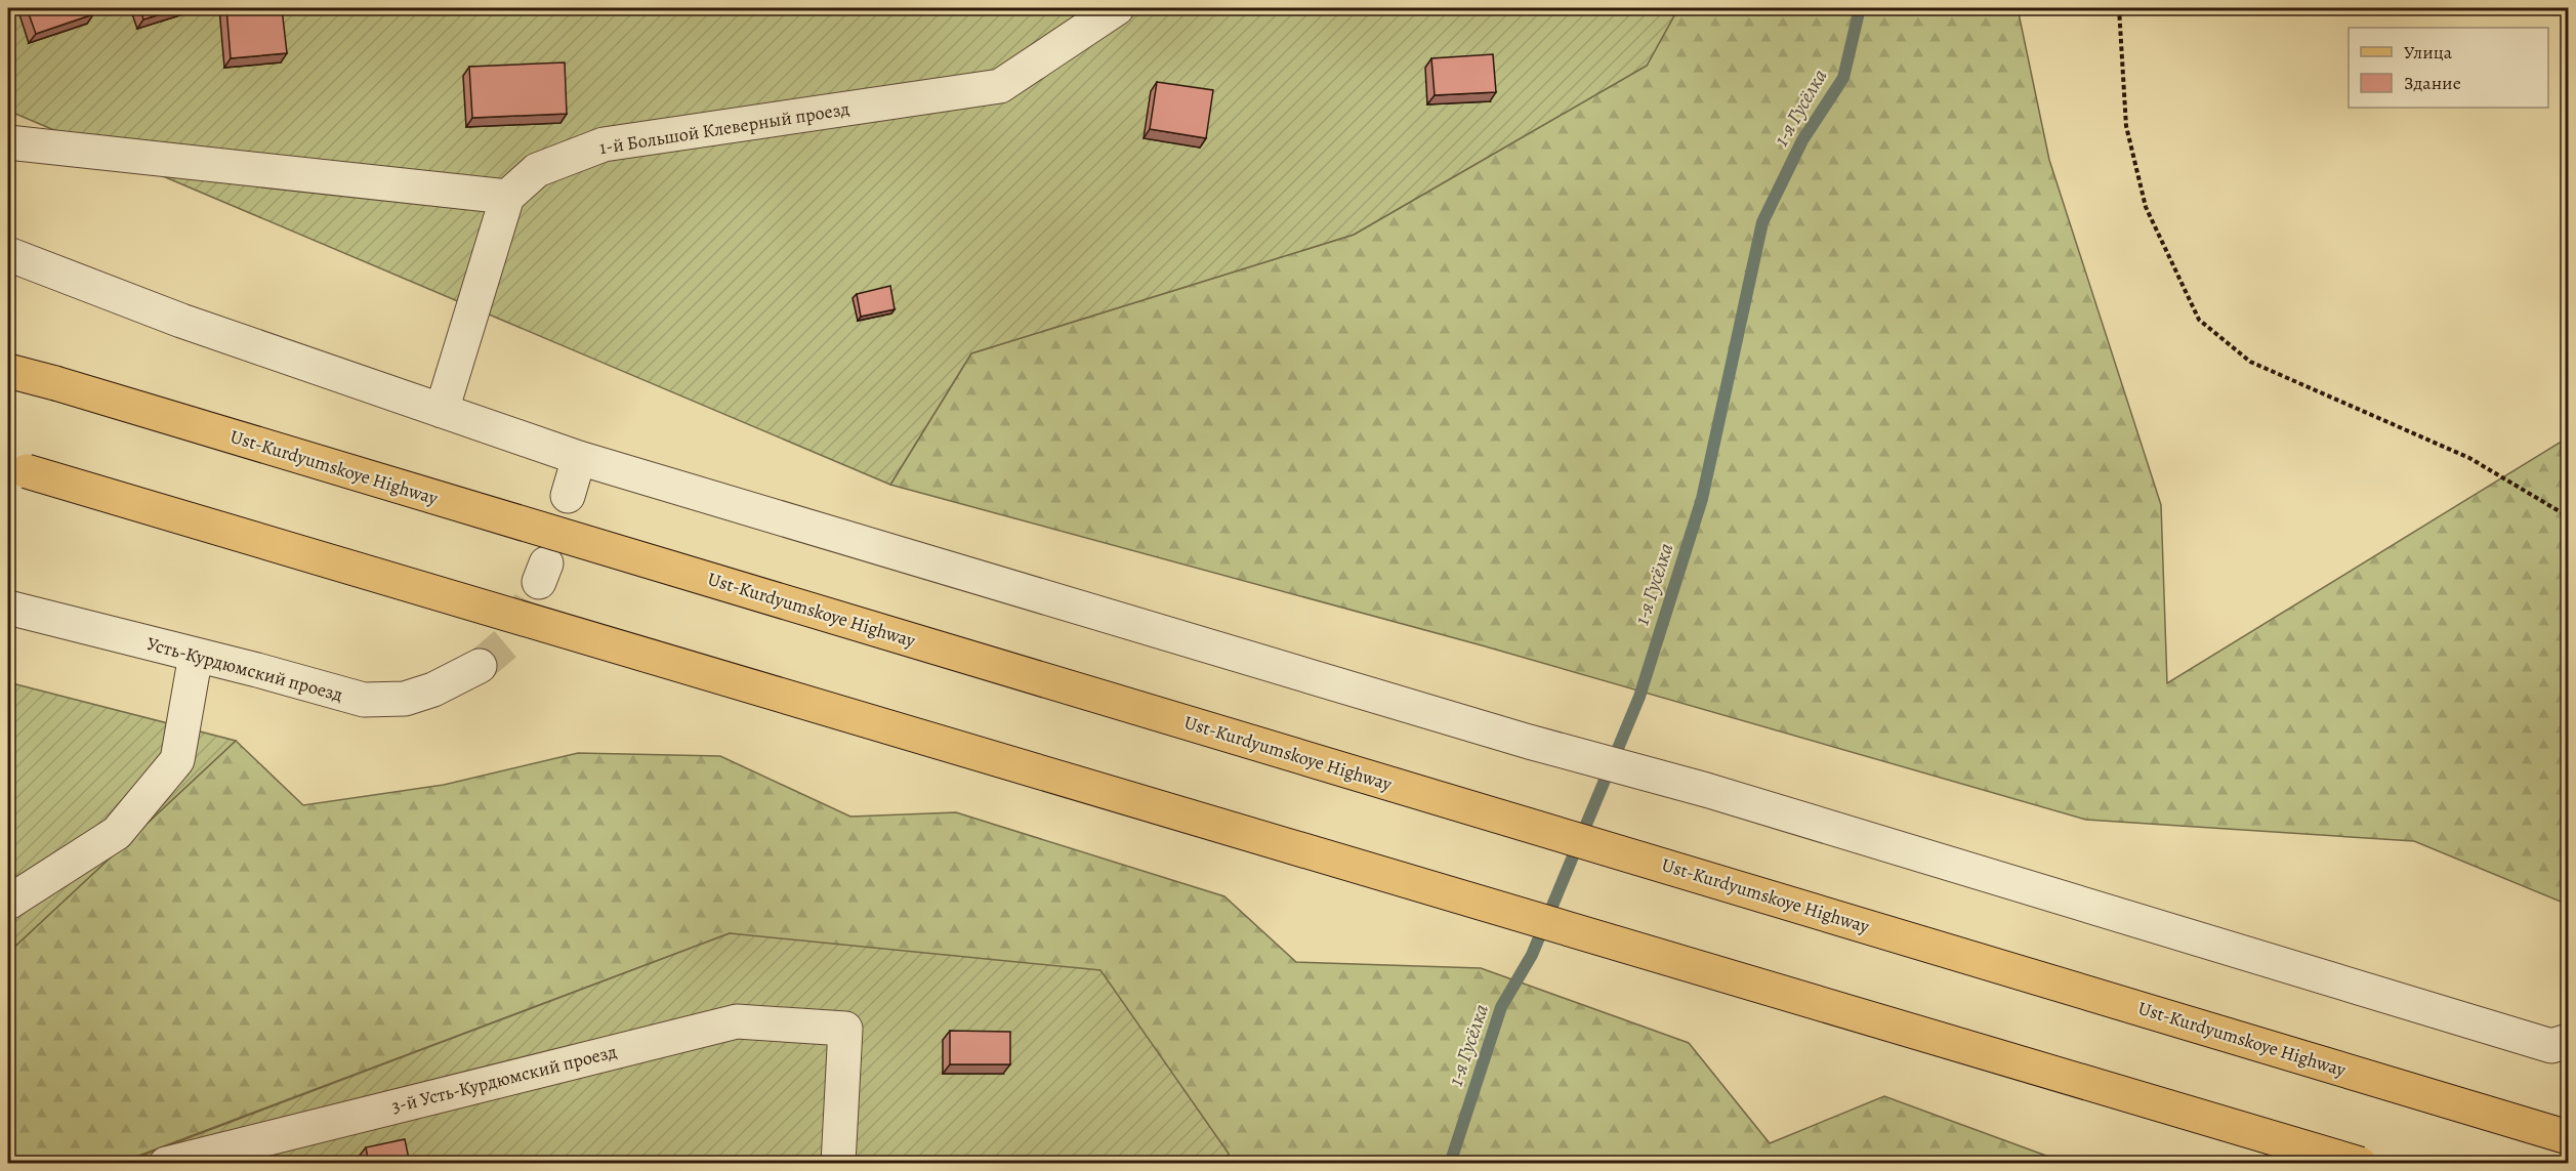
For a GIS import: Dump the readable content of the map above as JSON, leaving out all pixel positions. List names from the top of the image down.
{
  "streets": {
    "main road": ["Ust-Kurdyumskoye Highway"],
    "street": ["1-й Большой Клеверный проезд", "Усть-Курдюмский проезд", "3-й Усть-Курдюмский проезд"]
  },
  "water": ["1-я Гусёлка"],
  "legend": ["Улица", "Здание"]
}
